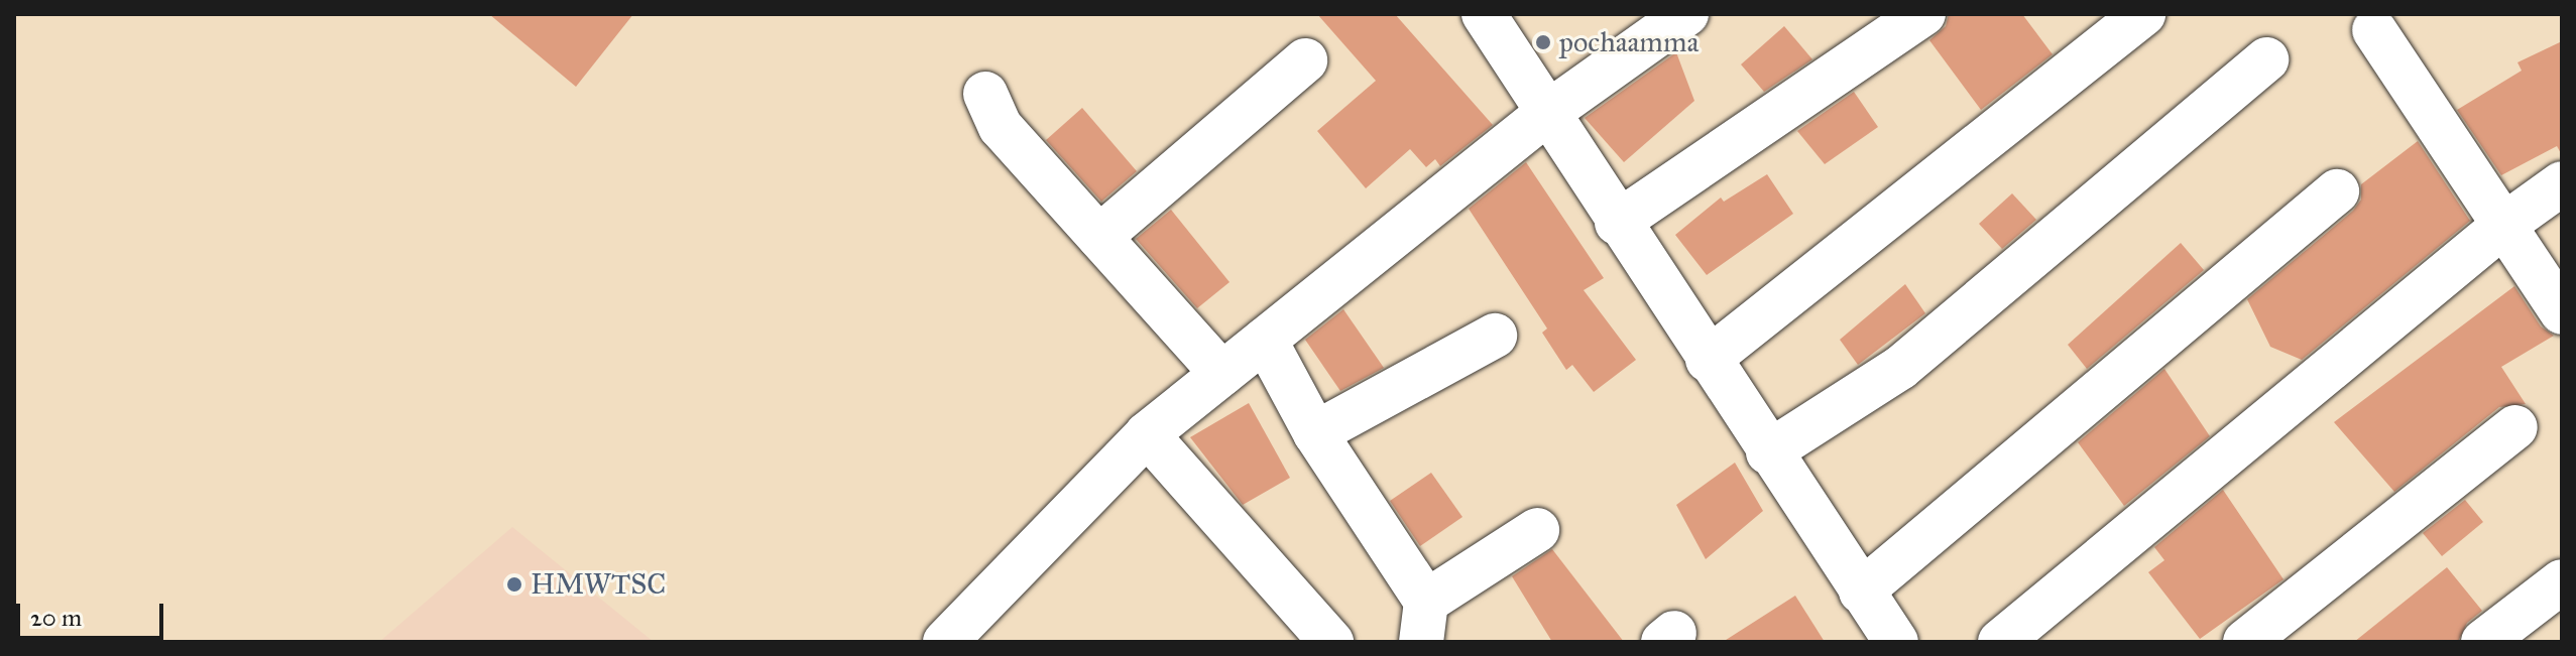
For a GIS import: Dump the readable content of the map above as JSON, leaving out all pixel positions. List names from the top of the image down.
{
  "places": ["pochaamma", "HMWTSC"],
  "scale_bar": "20 m"
}
